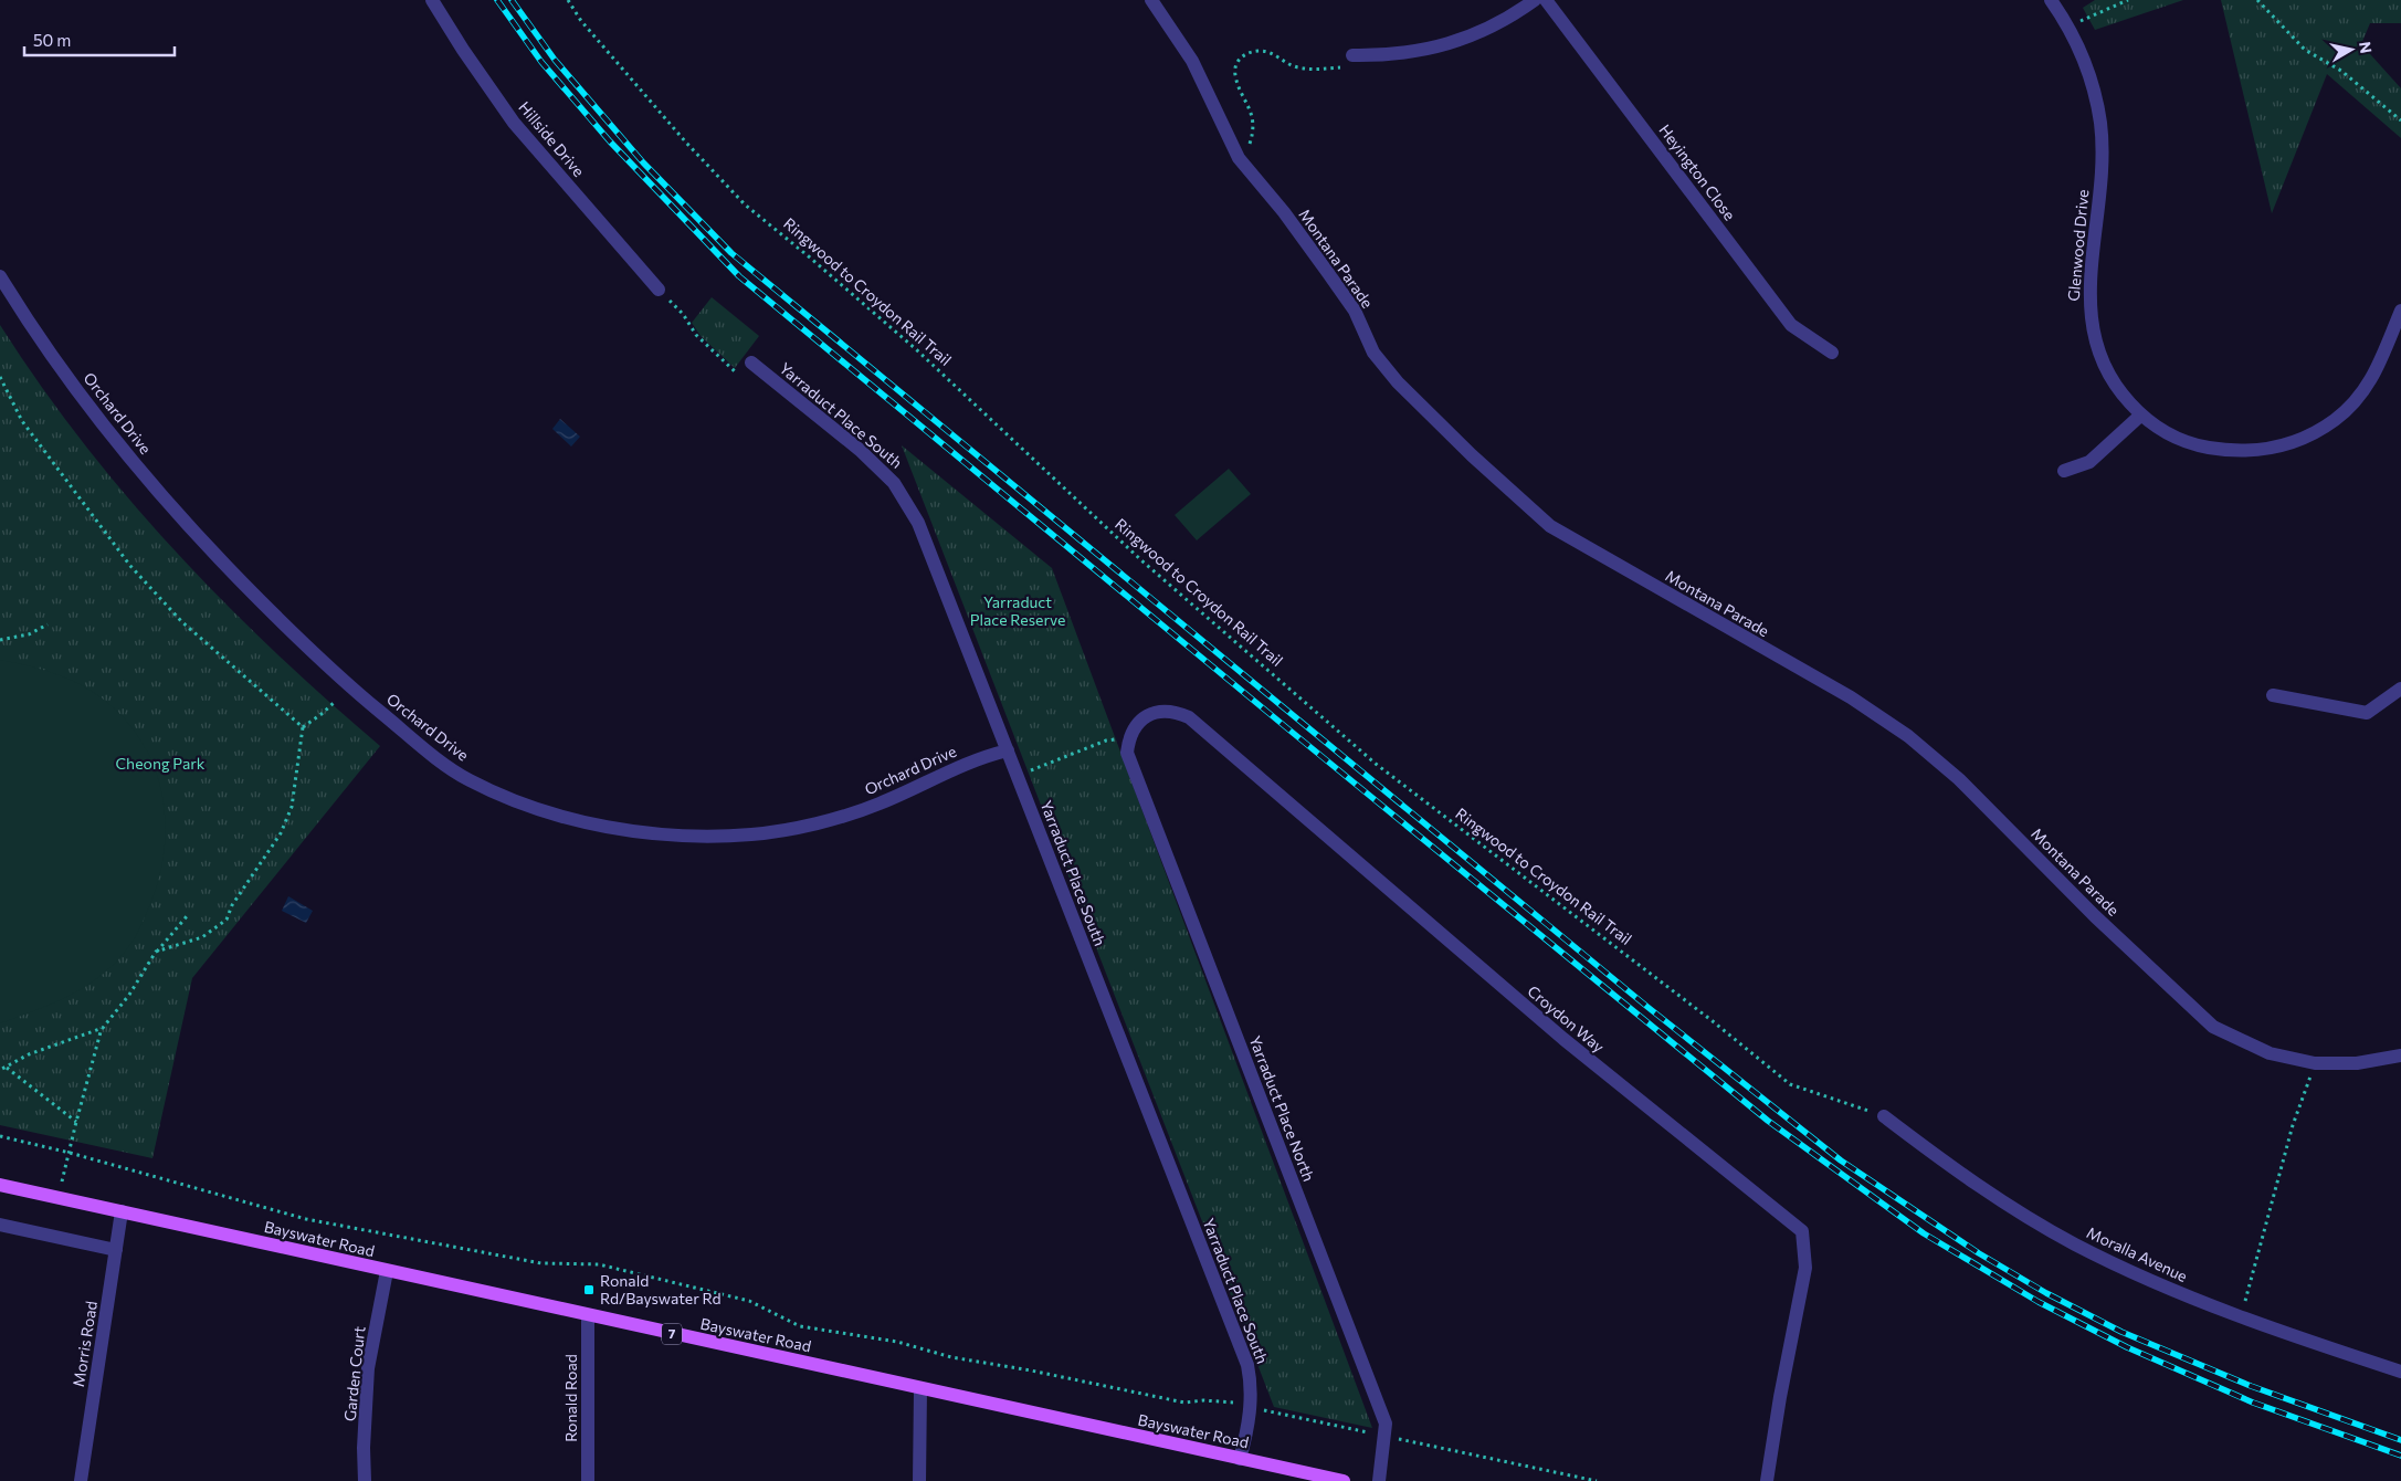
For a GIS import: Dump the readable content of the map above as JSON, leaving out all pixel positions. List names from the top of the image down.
{
  "streets": {
    "main road": ["Bayswater Road", "7"],
    "street": [
      "Hillside Drive",
      "Heyington Close",
      "Glenwood Drive",
      "Montana Parade",
      "Orchard Drive",
      "Yarraduct Place South",
      "Croydon Way",
      "Yarraduct Place North",
      "Moralla Avenue",
      "Morris Road",
      "Garden Court",
      "Ronald Road"
    ],
    "path": ["Ringwood to Croydon Rail Trail"]
  },
  "crossings": [
    ["Ringwood to Croydon Rail Trail", "Moralla Avenue"],
    ["Orchard Drive", "Yarraduct Place South"],
    ["Yarraduct Place South", "Bayswater Road"],
    ["Croydon Way", "Yarraduct Place North"],
    ["Bayswater Road", "Morris Road"],
    ["Bayswater Road", "Garden Court"],
    ["Bayswater Road", "Ronald Road"]
  ],
  "parks": ["Yarraduct Place Reserve", "Cheong Park"],
  "places": {
    "transit": ["Ronald Rd/Bayswater Rd"]
  },
  "scale_bar": "50 m",
  "north": "right"
}
